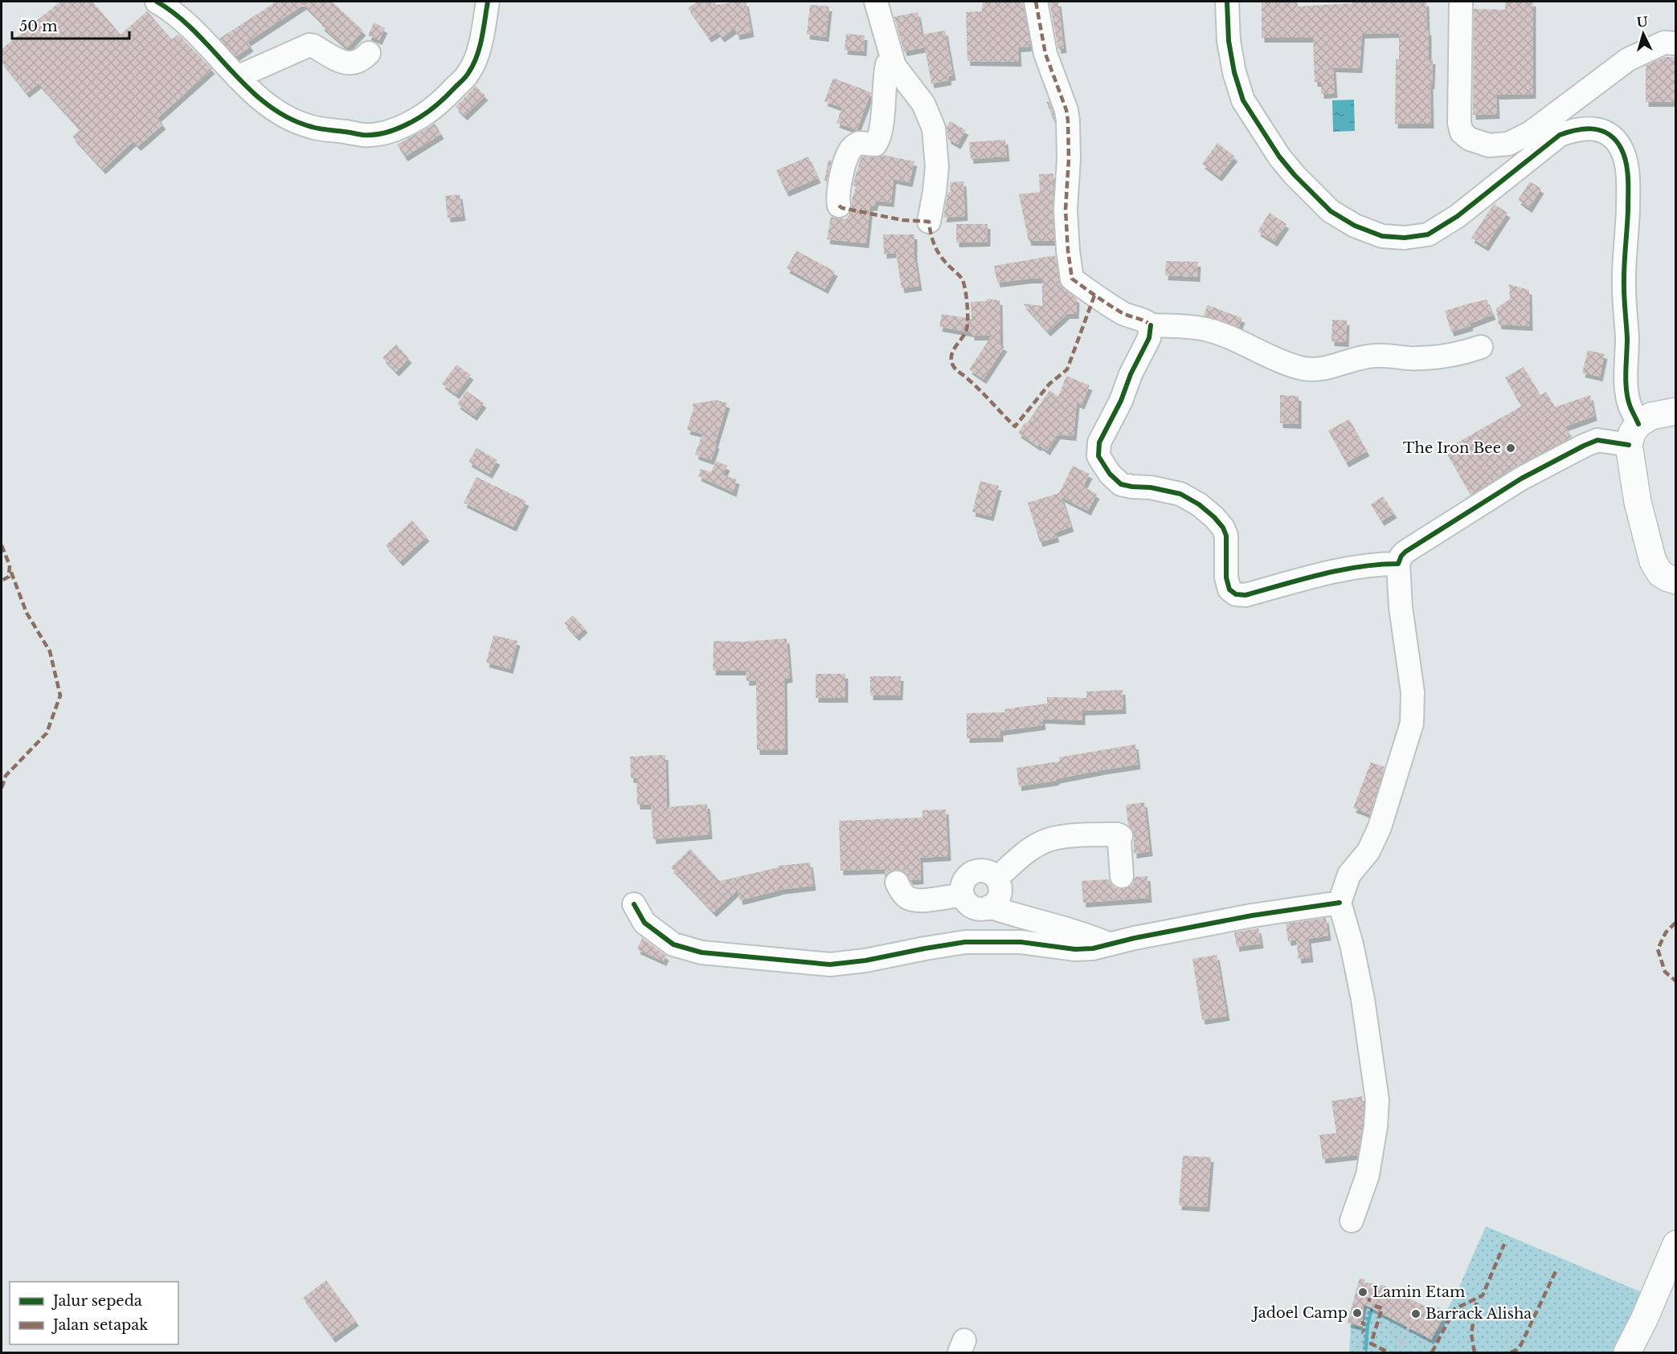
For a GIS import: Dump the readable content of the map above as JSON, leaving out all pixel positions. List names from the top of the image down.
{
  "places": [
    "The Iron Bee",
    "Lamin Etam",
    "Jadoel Camp",
    "Barrack Alisha"
  ],
  "legend": ["Jalur sepeda", "Jalan setapak"],
  "scale_bar": "50 m",
  "north": "top"
}
